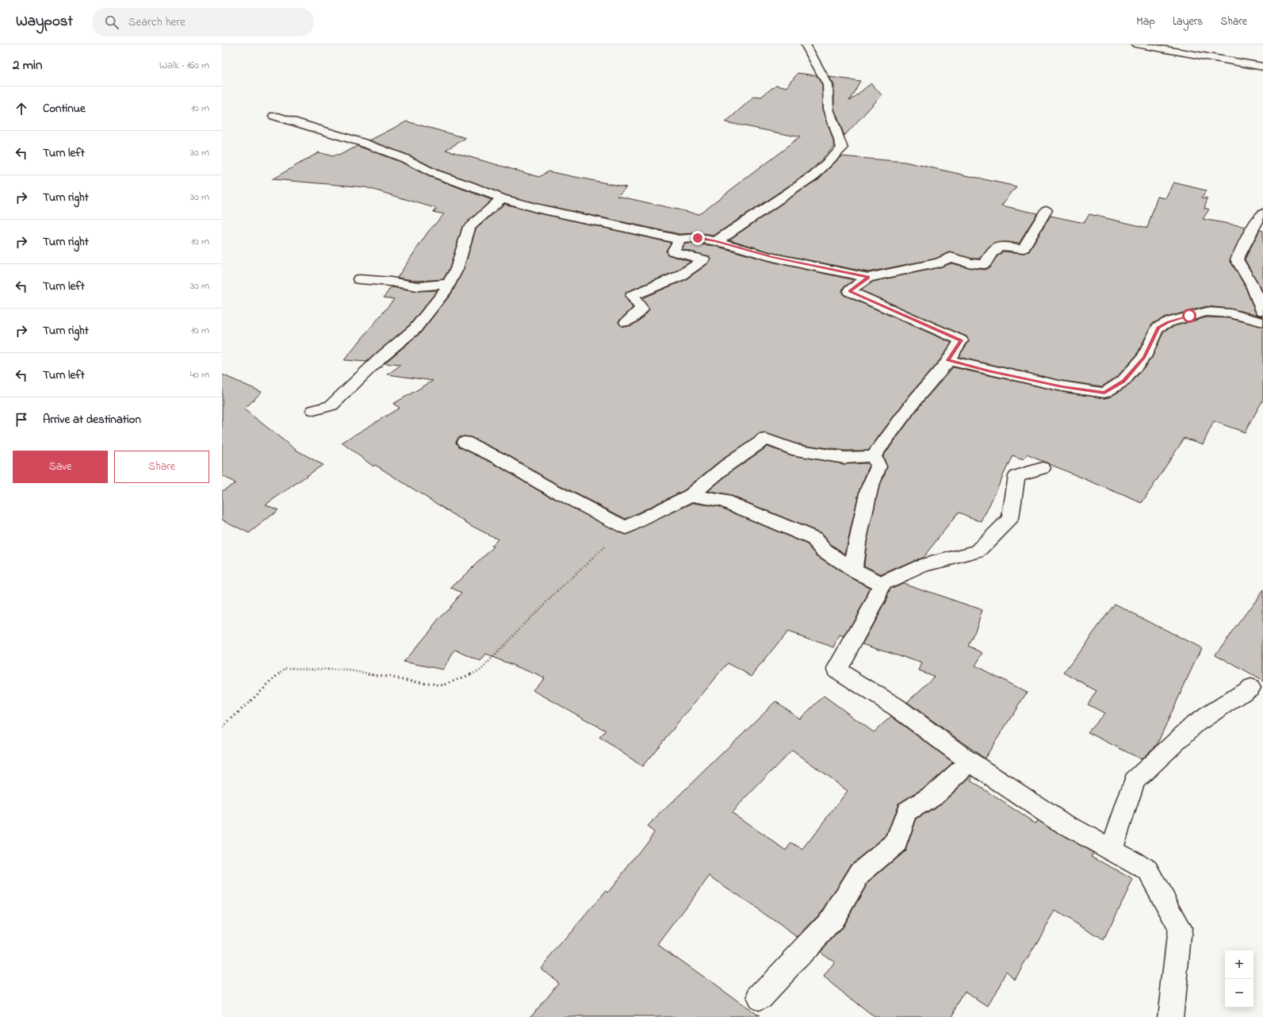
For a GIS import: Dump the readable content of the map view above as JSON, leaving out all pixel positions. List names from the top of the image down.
{
  "page": {
    "header": "Waypost",
    "search": "Search here",
    "nav": ["Map", "Layers", "Share"],
    "heading": ["2 min", "Walk · 160 m"],
    "list": [
      ["Continue", "10 m"],
      ["Turn left", "30 m"],
      ["Turn right", "30 m"],
      ["Turn right", "10 m"],
      ["Turn left", "30 m"],
      ["Turn right", "10 m"],
      ["Turn left", "40 m"],
      "Arrive at destination"
    ],
    "buttons": ["Save", "Share"],
    "map_buttons": ["+", "−"]
  }
}
